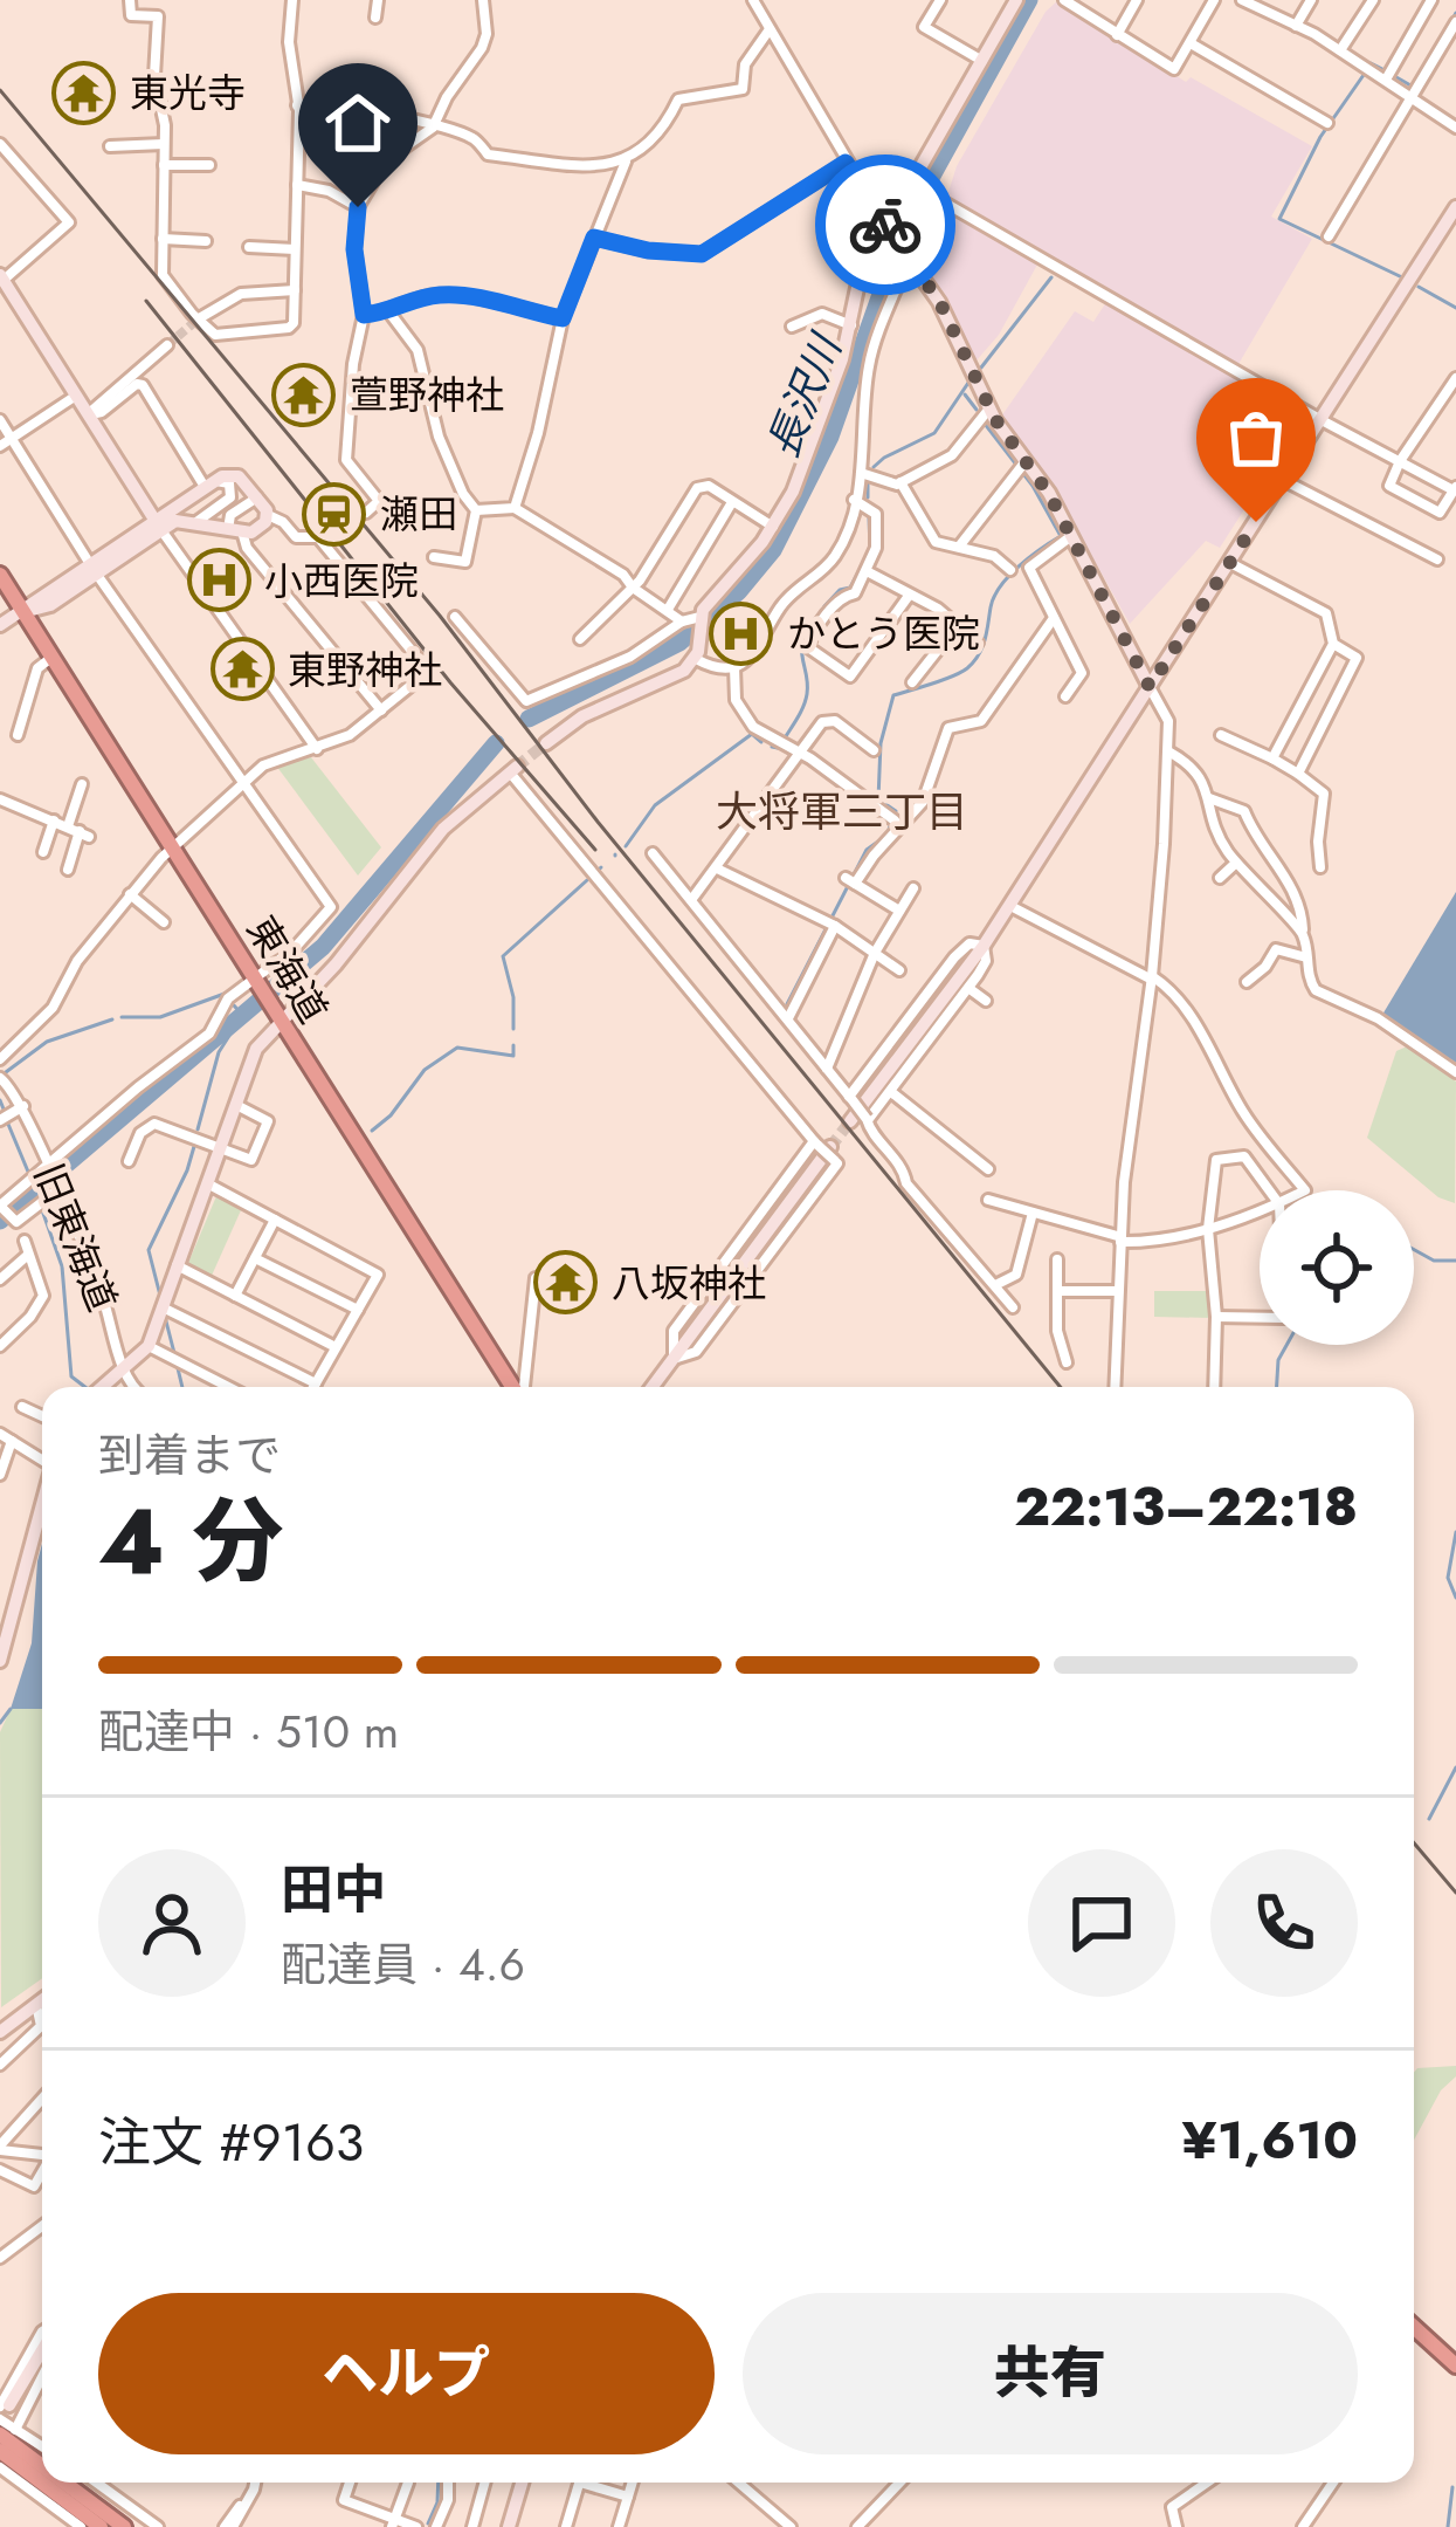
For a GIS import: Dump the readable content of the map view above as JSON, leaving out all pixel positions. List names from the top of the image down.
{
  "streets": {
    "highway": ["東海道"],
    "street": ["旧東海道"]
  },
  "districts": ["大将軍三丁目"],
  "water": ["長沢川"],
  "places": {
    "temple": [
      "東光寺",
      "萱野神社",
      "東野神社",
      "八坂神社"
    ],
    "station": ["瀬田"],
    "hospital": ["小西医院", "かとう医院"]
  },
  "page": {
    "heading": ["4 分", "到着まで", "22:13–22:18"],
    "panel": [
      "田中",
      "配達員 · 4.6",
      "注文 #9163",
      "¥1,610"
    ],
    "bar": "配達中 · 510 m",
    "buttons": ["ヘルプ", "共有"]
  }
}
